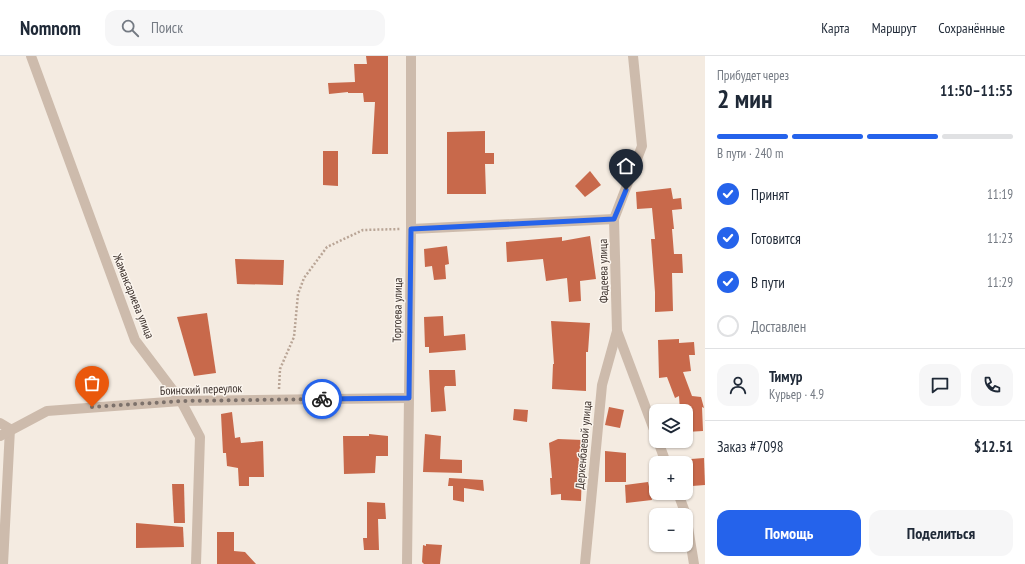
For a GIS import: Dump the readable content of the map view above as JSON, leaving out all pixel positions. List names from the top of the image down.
{
  "streets": {
    "street": [
      "Фадеева улица",
      "Жамансариева улица",
      "Торгоева улица",
      "Боинский переулок",
      "Деркенбаевой улица"
    ]
  },
  "crossings": [
    ["Фадеева улица", "Деркенбаевой улица"],
    ["Жамансариева улица", "Боинский переулок"],
    ["Торгоева улица", "Боинский переулок"]
  ],
  "page": {
    "header": "Nomnom",
    "search": "Поиск",
    "nav": ["Карта", "Маршрут", "Сохранённые"],
    "heading": ["2 мин", "Прибудет через", "11:50–11:55"],
    "panel": [
      "Тимур",
      "Курьер · 4.9",
      "Заказ #7098",
      "$12.51"
    ],
    "bar": "В пути · 240 m",
    "list": [
      ["Принят", "11:19"],
      ["Готовится", "11:23"],
      ["В пути", "11:29"],
      "Доставлен"
    ],
    "map_buttons": ["+", "−"],
    "buttons": ["Помощь", "Поделиться"]
  }
}
